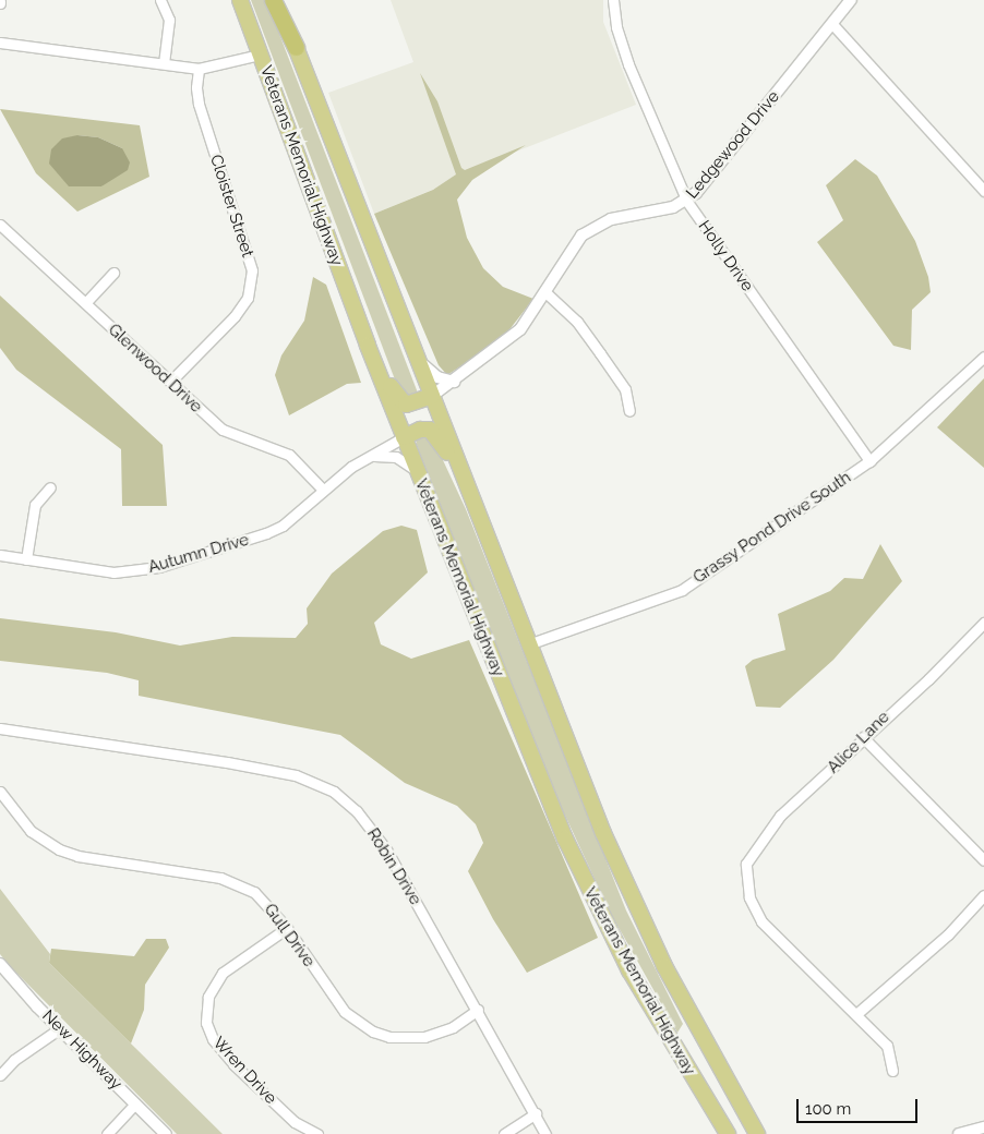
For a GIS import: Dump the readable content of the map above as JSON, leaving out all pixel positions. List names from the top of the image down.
{
  "streets": {
    "highway": ["Veterans Memorial Highway"],
    "street": [
      "Ledgewood Drive",
      "Cloister Street",
      "Holly Drive",
      "Glenwood Drive",
      "Grassy Pond Drive South",
      "Autumn Drive",
      "Alice Lane",
      "Robin Drive",
      "Gull Drive",
      "New Highway",
      "Wren Drive"
    ]
  },
  "crossings": [
    ["Ledgewood Drive", "Veterans Memorial Highway"],
    ["Ledgewood Drive", "Holly Drive"],
    ["Veterans Memorial Highway", "Grassy Pond Drive South"],
    ["Veterans Memorial Highway", "Autumn Drive"],
    ["Cloister Street", "Glenwood Drive"],
    ["Holly Drive", "Grassy Pond Drive South"],
    ["Glenwood Drive", "Autumn Drive"],
    ["Robin Drive", "Gull Drive"],
    ["Gull Drive", "Wren Drive"]
  ],
  "scale_bar": "100 m"
}
